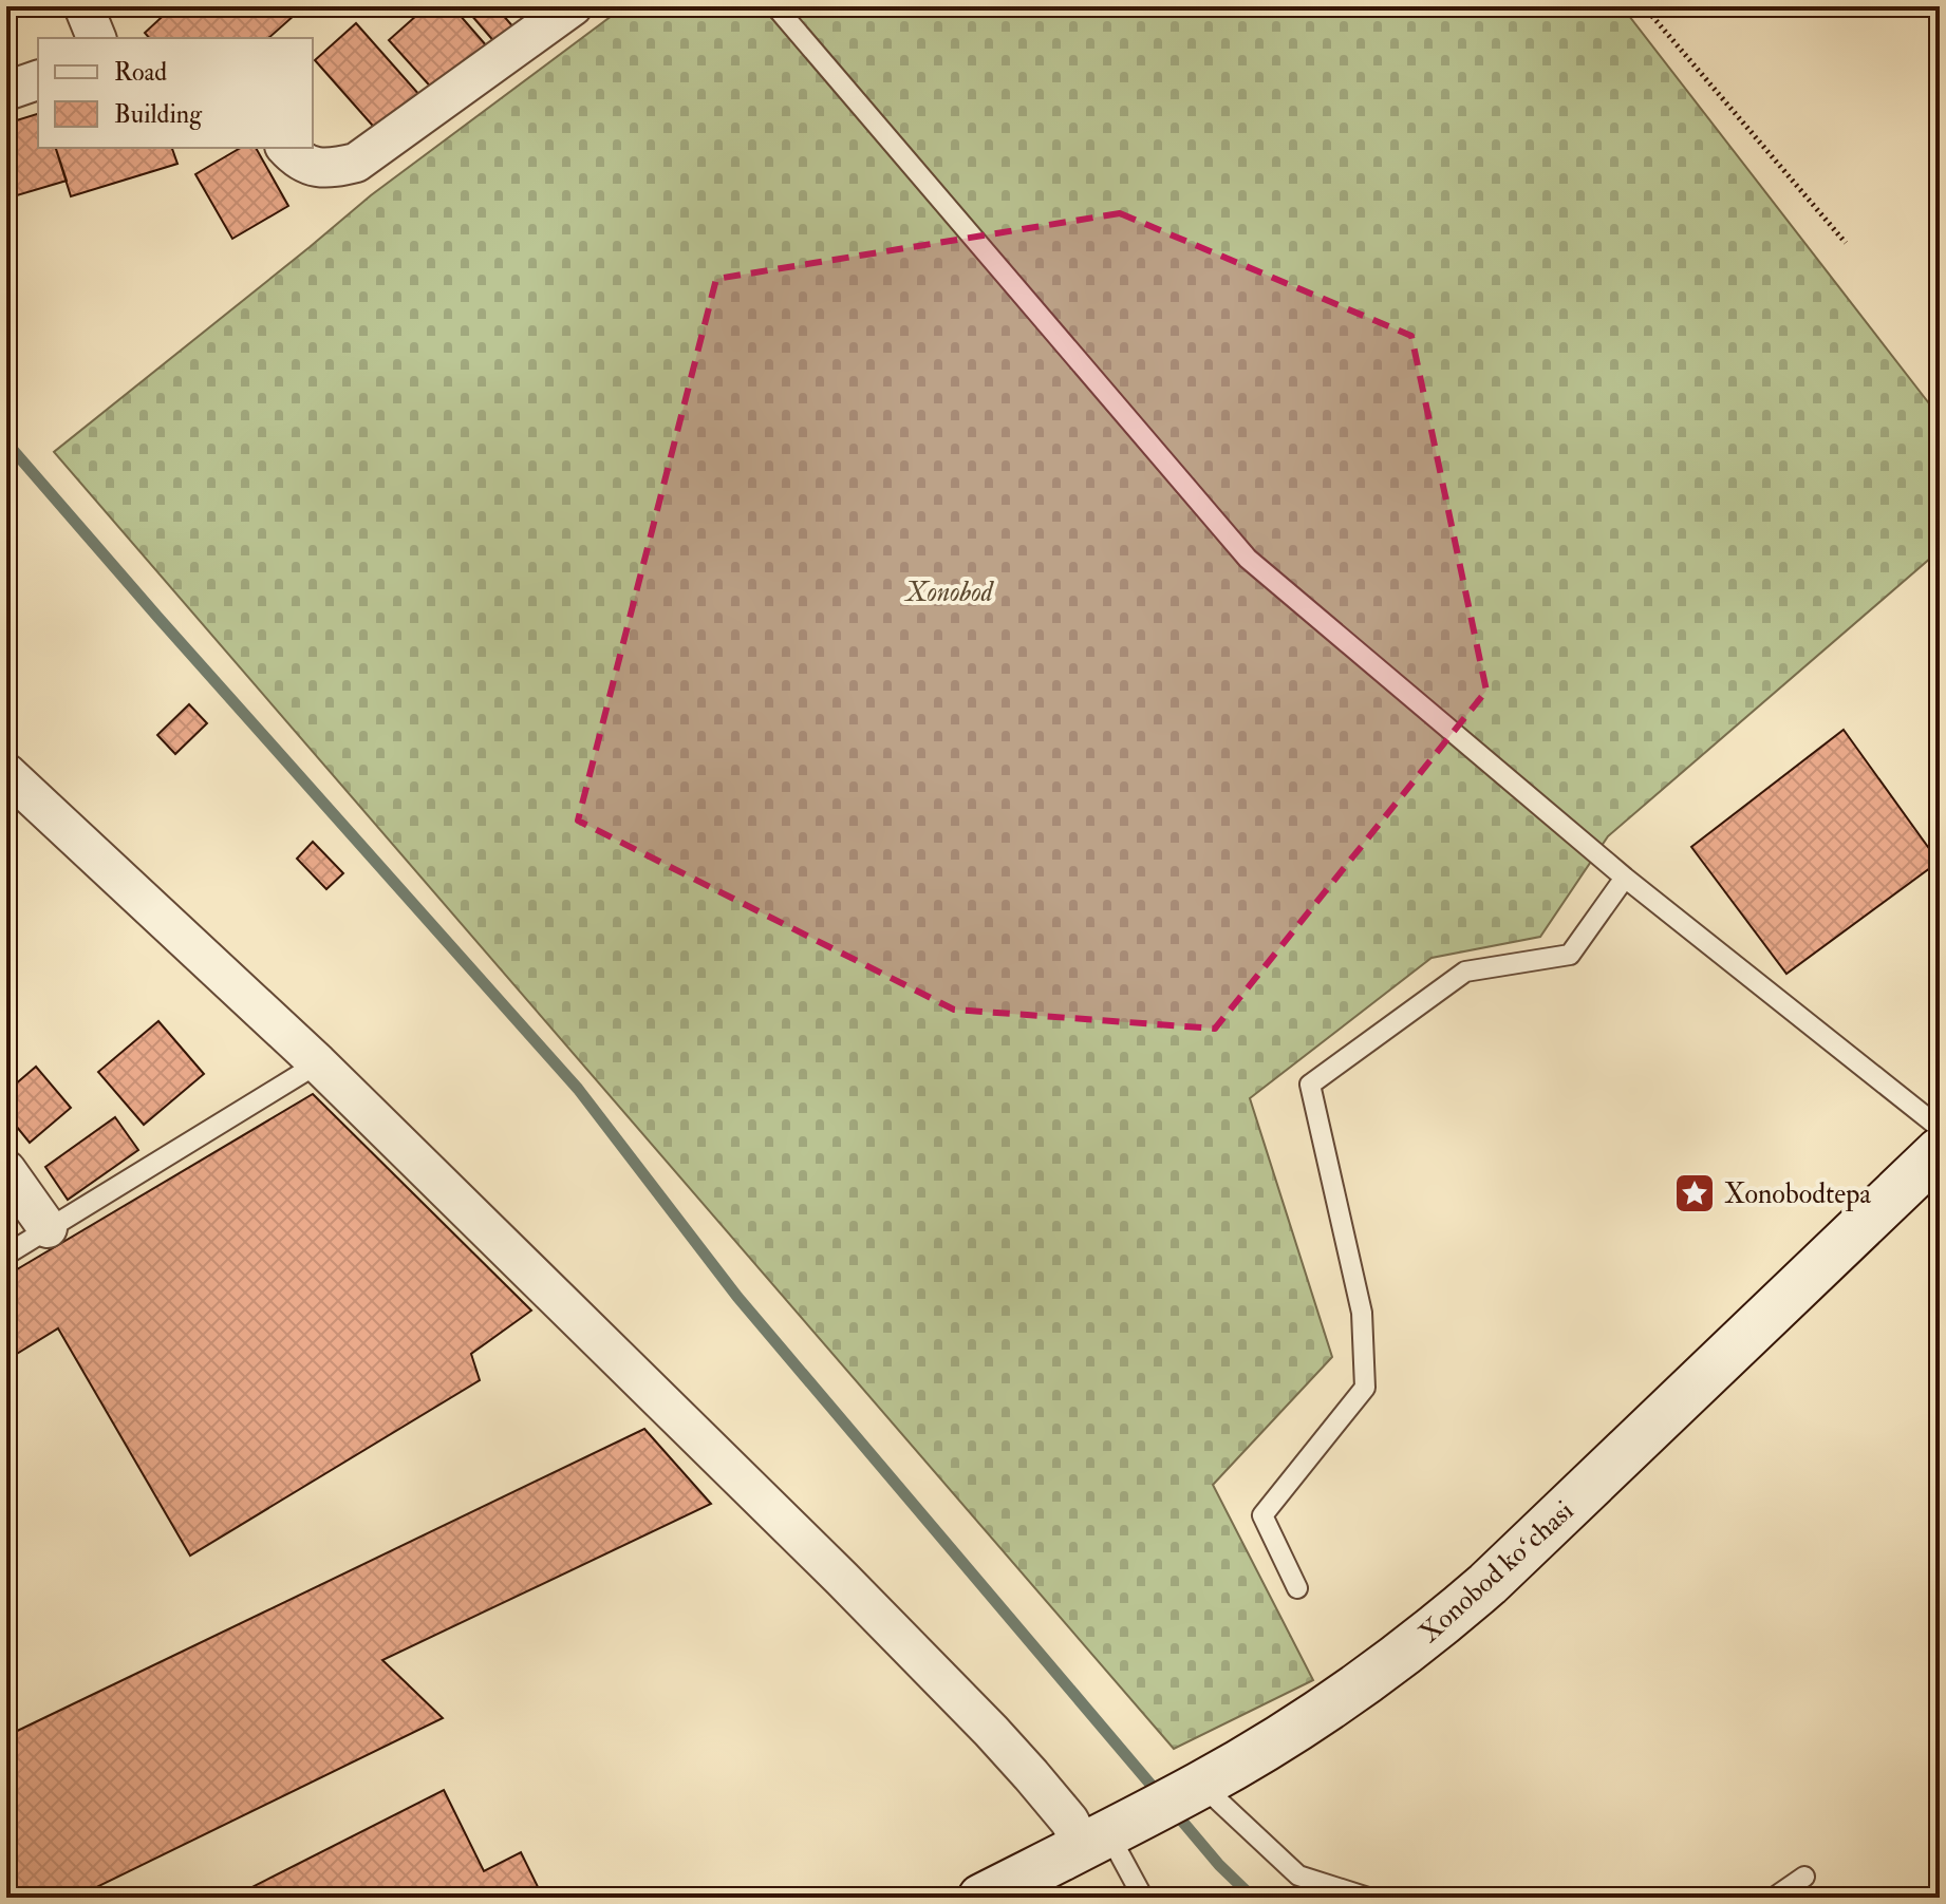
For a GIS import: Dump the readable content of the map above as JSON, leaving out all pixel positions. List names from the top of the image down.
{
  "streets": {
    "main road": ["Xonobod koʻchasi"]
  },
  "parks": ["Xonobod"],
  "places": {
    "place": ["Xonobodtepa"]
  },
  "legend": ["Road", "Building"]
}
